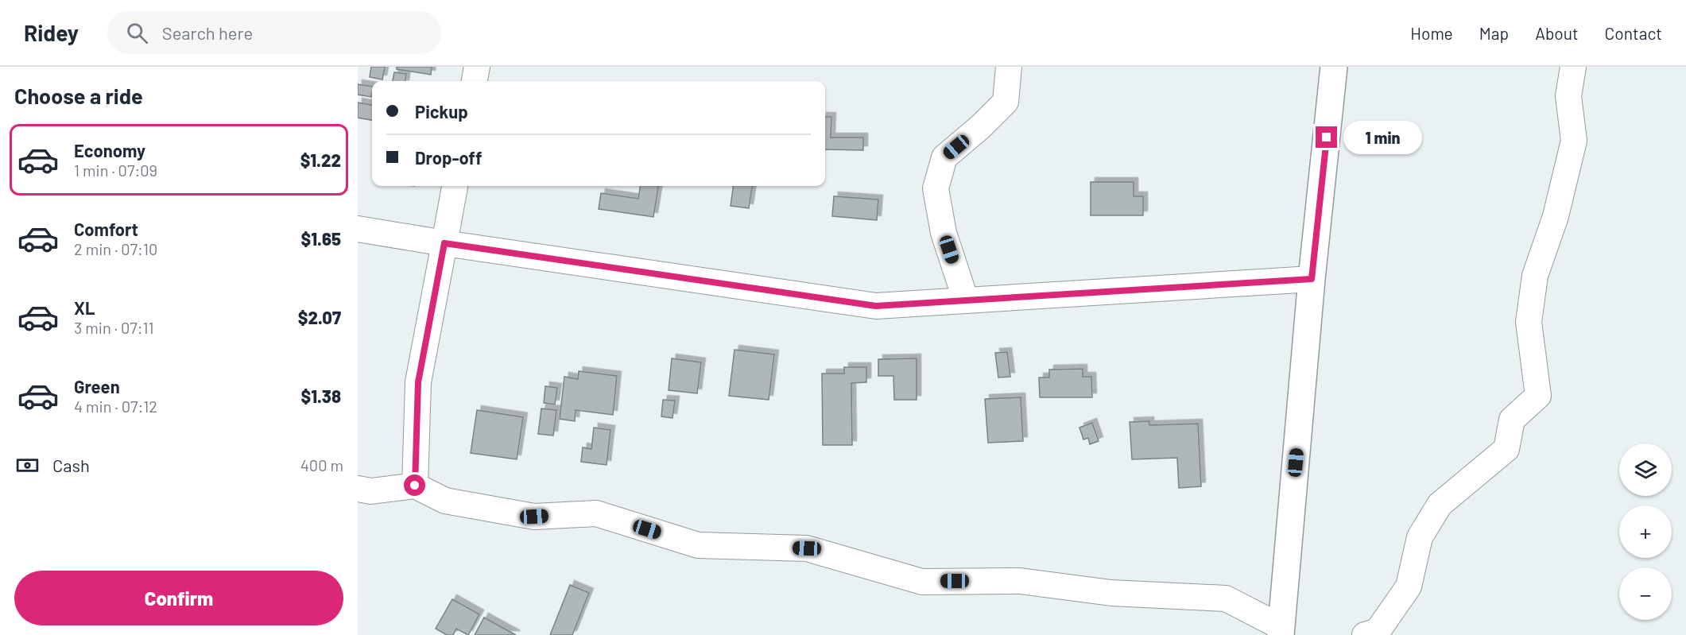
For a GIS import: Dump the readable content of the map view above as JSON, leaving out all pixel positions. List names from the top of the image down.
{
  "page": {
    "header": "Ridey",
    "search": "Search here",
    "nav": [
      "Home",
      "Map",
      "About",
      "Contact"
    ],
    "heading": "Choose a ride",
    "banner": ["Pickup", "Drop-off"],
    "bubble": "1 min",
    "list": [
      {
        "name": "Economy",
        "note": "1 min · 07:09",
        "value": "$1.22"
      },
      {
        "name": "Comfort",
        "note": "2 min · 07:10",
        "value": "$1.65"
      },
      {
        "name": "XL",
        "note": "3 min · 07:11",
        "value": "$2.07"
      },
      {
        "name": "Green",
        "note": "4 min · 07:12",
        "value": "$1.38"
      }
    ],
    "pay": ["Cash", "400 m"],
    "map_buttons": ["+", "−"],
    "buttons": "Confirm"
  }
}
